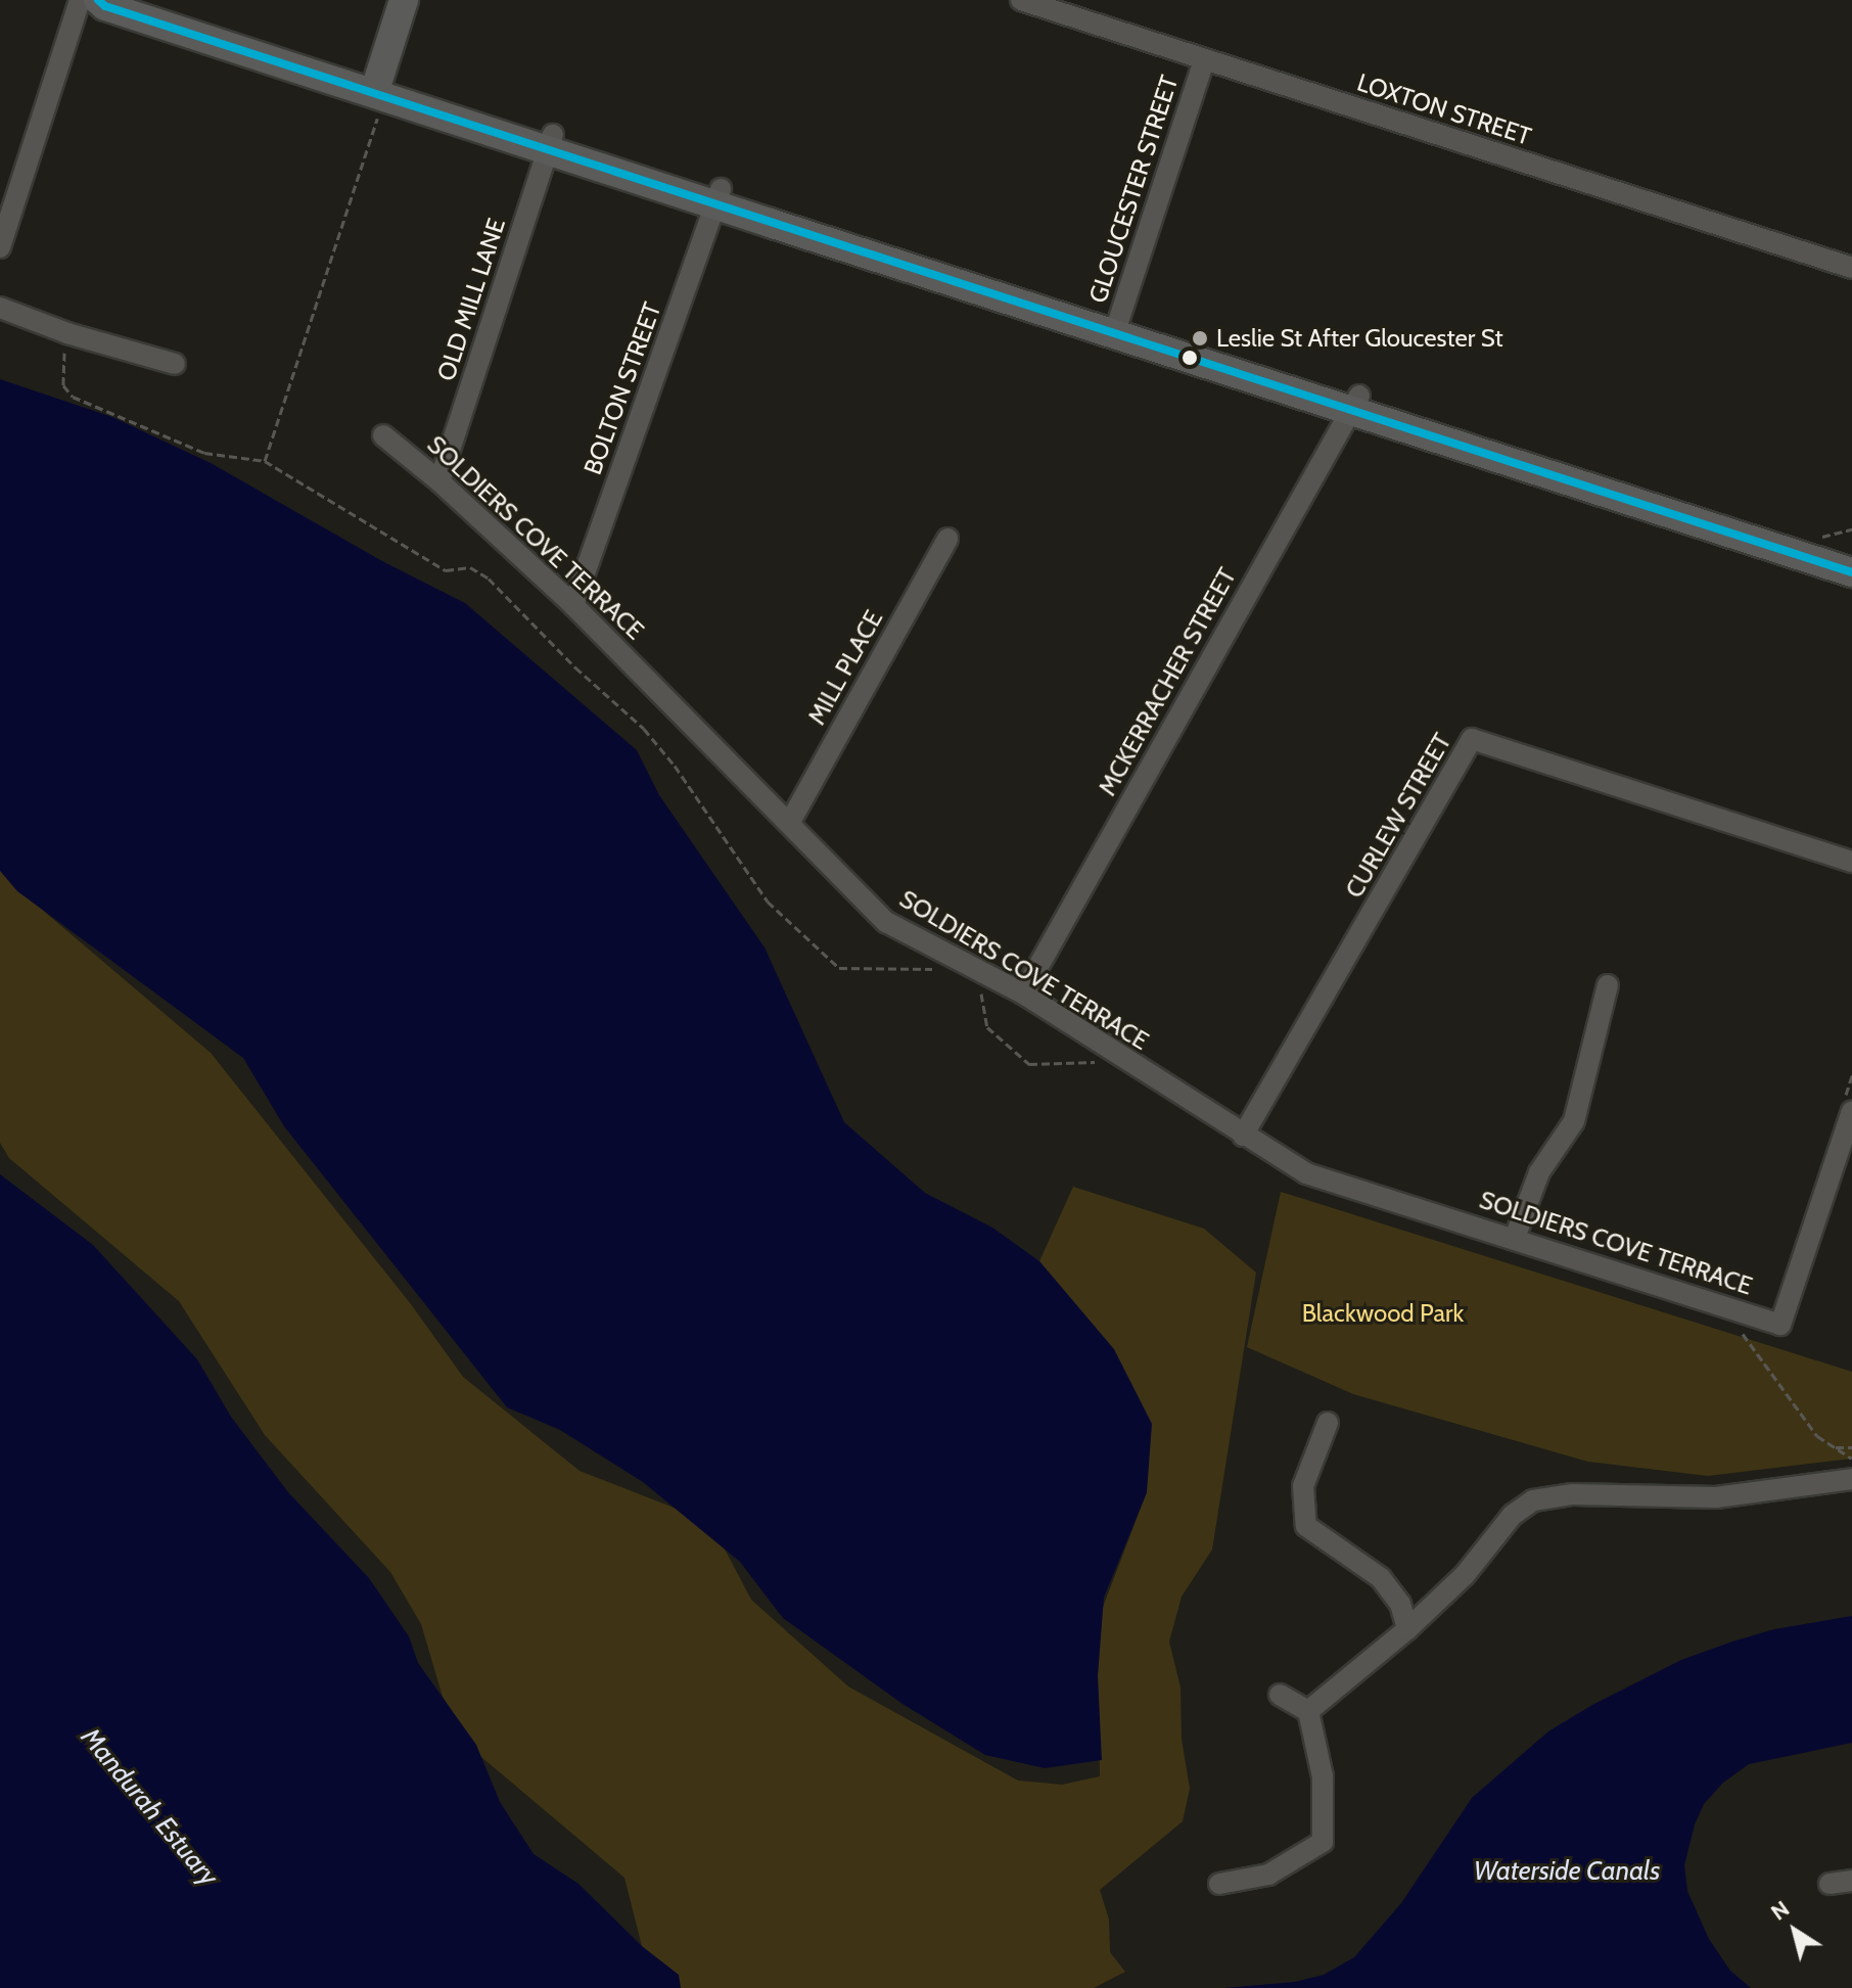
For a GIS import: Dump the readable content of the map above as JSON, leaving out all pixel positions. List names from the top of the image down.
{
  "streets": {
    "street": [
      "LOXTON STREET",
      "GLOUCESTER STREET",
      "OLD MILL LANE",
      "BOLTON STREET",
      "SOLDIERS COVE TERRACE",
      "MILL PLACE",
      "MCKERRACHER STREET",
      "CURLEW STREET"
    ]
  },
  "crossings": [
    ["LOXTON STREET", "GLOUCESTER STREET"],
    ["OLD MILL LANE", "SOLDIERS COVE TERRACE"],
    ["BOLTON STREET", "SOLDIERS COVE TERRACE"],
    ["SOLDIERS COVE TERRACE", "MILL PLACE"],
    ["SOLDIERS COVE TERRACE", "MCKERRACHER STREET"],
    ["SOLDIERS COVE TERRACE", "CURLEW STREET"]
  ],
  "water": ["Mandurah Estuary", "Waterside Canals"],
  "parks": ["Blackwood Park"],
  "places": ["Leslie St After Gloucester St"],
  "north": "top left"
}
